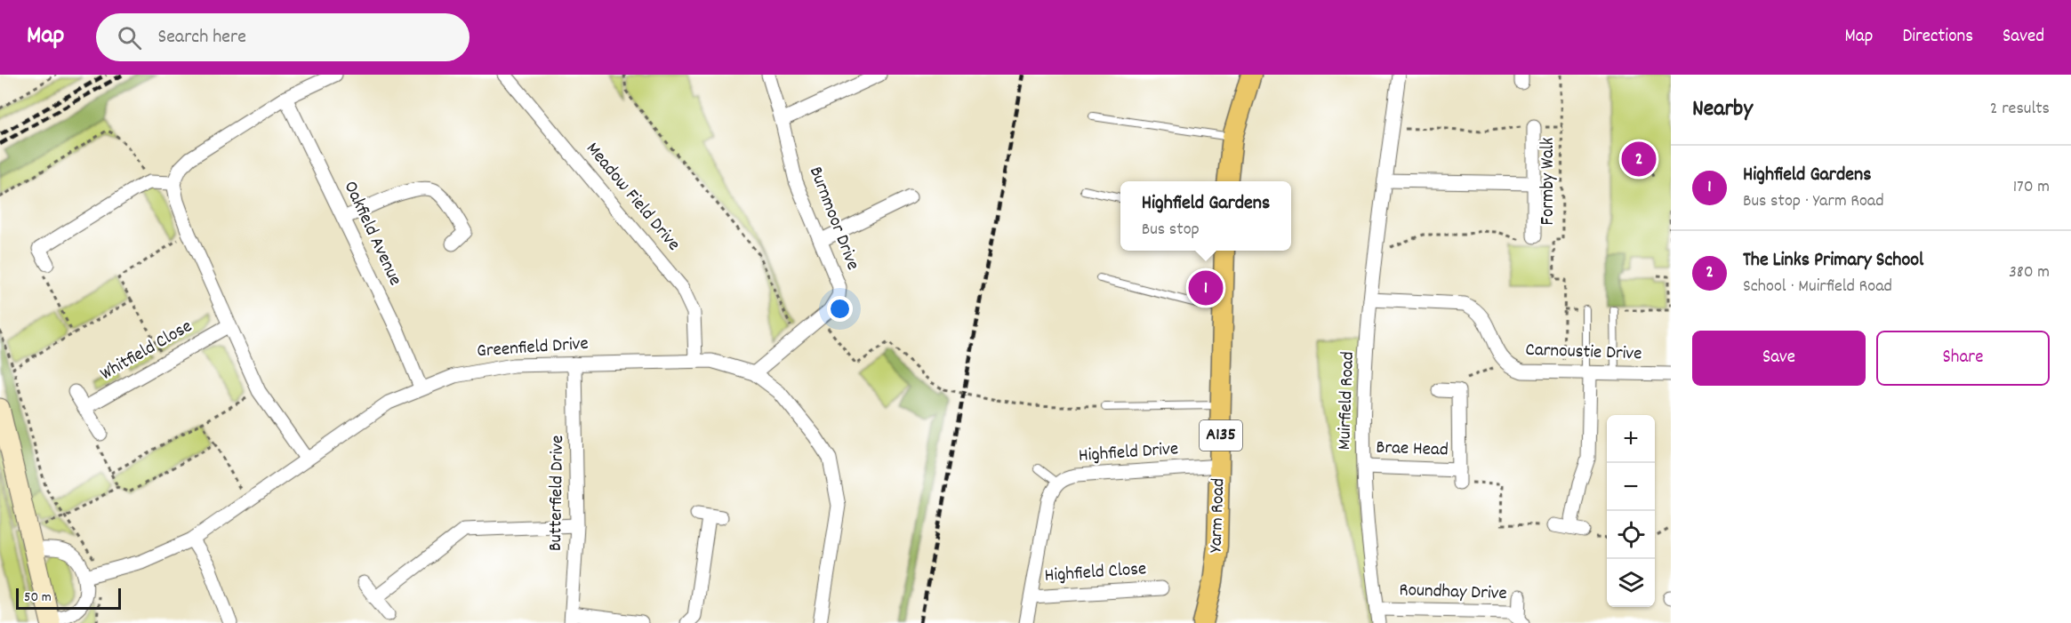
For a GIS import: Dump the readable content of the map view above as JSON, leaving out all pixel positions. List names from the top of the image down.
{
  "streets": {
    "main road": ["A135", "Yarm Road"],
    "street": [
      "Meadow Field Drive",
      "Burnmoor Drive",
      "Oakfield Avenue",
      "Greenfield Drive",
      "Whitfield Close",
      "Carnoustie Drive",
      "Muirfield Road",
      "Brae Head",
      "Highfield Drive",
      "Butterfield Drive",
      "Highfield Close",
      "Roundhay Drive"
    ],
    "path": ["Formby Walk"]
  },
  "crossings": [
    ["Meadow Field Drive", "Greenfield Drive"],
    ["Burnmoor Drive", "Greenfield Drive"],
    ["Oakfield Avenue", "Greenfield Drive"],
    ["Greenfield Drive", "Butterfield Drive"],
    ["Carnoustie Drive", "Muirfield Road"],
    ["Muirfield Road", "Brae Head"],
    ["Muirfield Road", "Roundhay Drive"],
    ["Highfield Drive", "Yarm Road"],
    ["Highfield Drive", "Highfield Close"]
  ],
  "scale_bar": "50 m",
  "page": {
    "header": "Map",
    "search": "Search here",
    "nav": ["Map", "Directions", "Saved"],
    "heading": ["Nearby", "2 results"],
    "pins": ["2", "1"],
    "list": [
      {
        "mark": "1",
        "name": "Highfield Gardens",
        "note": "Bus stop · Yarm Road",
        "value": "170 m"
      },
      {
        "mark": "2",
        "name": "The Links Primary School",
        "note": "School · Muirfield Road",
        "value": "380 m"
      }
    ],
    "popup": ["Highfield Gardens", "Bus stop"],
    "buttons": ["Save", "Share"],
    "map_buttons": ["+", "−"],
    "scale": "50 m"
  }
}
